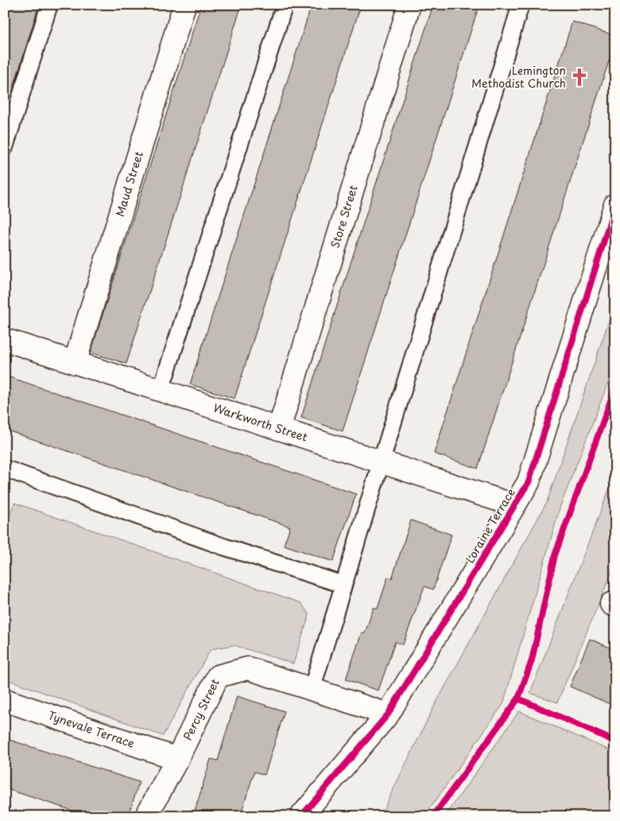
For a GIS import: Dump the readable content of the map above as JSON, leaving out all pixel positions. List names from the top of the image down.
{
  "streets": {
    "street": [
      "Maud Street",
      "Store Street",
      "Warkworth Street",
      "Loraine Terrace",
      "Percy Street",
      "Tynevale Terrace"
    ]
  },
  "crossings": [
    ["Maud Street", "Warkworth Street"],
    ["Store Street", "Warkworth Street"],
    ["Warkworth Street", "Loraine Terrace"],
    ["Loraine Terrace", "Percy Street"],
    ["Percy Street", "Tynevale Terrace"]
  ],
  "places": {
    "church": ["Lemington Methodist Church"]
  }
}
